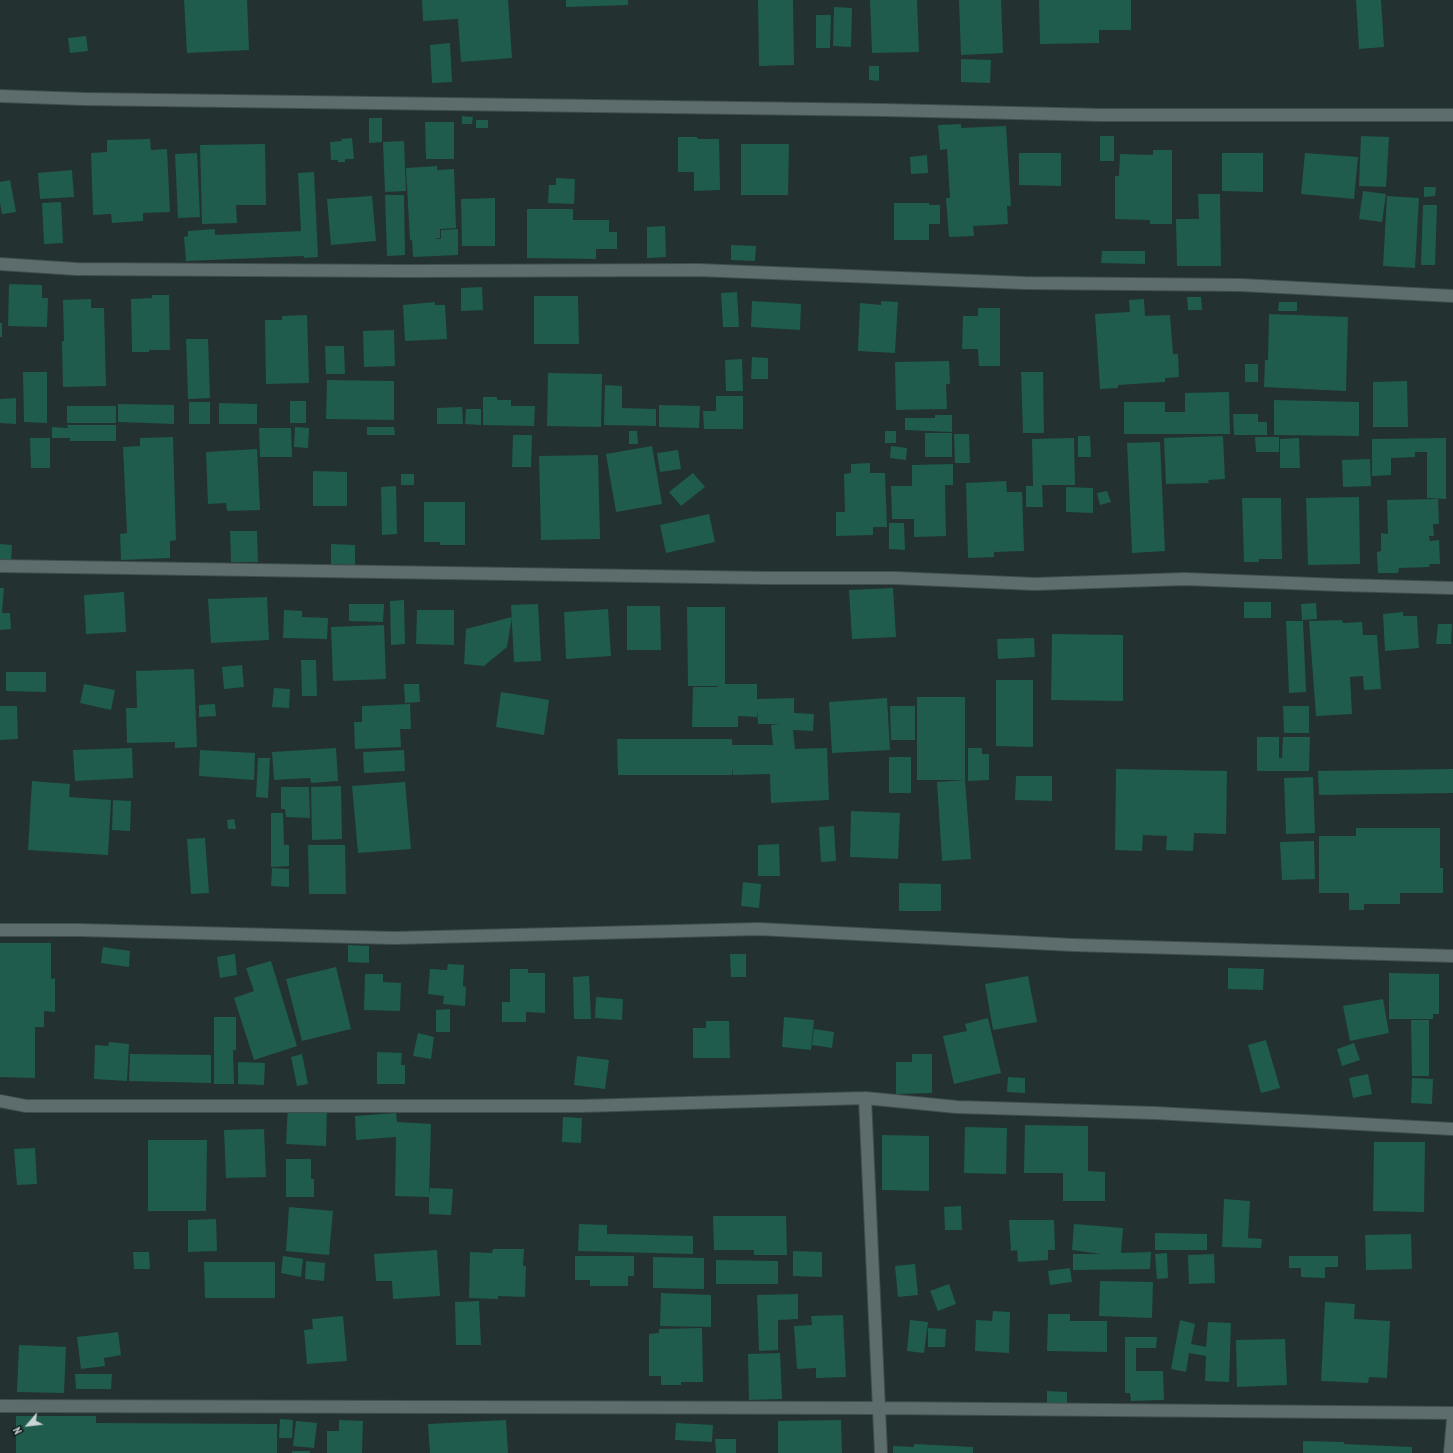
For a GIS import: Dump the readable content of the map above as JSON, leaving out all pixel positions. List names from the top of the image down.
{
  "north": "bottom left"
}
